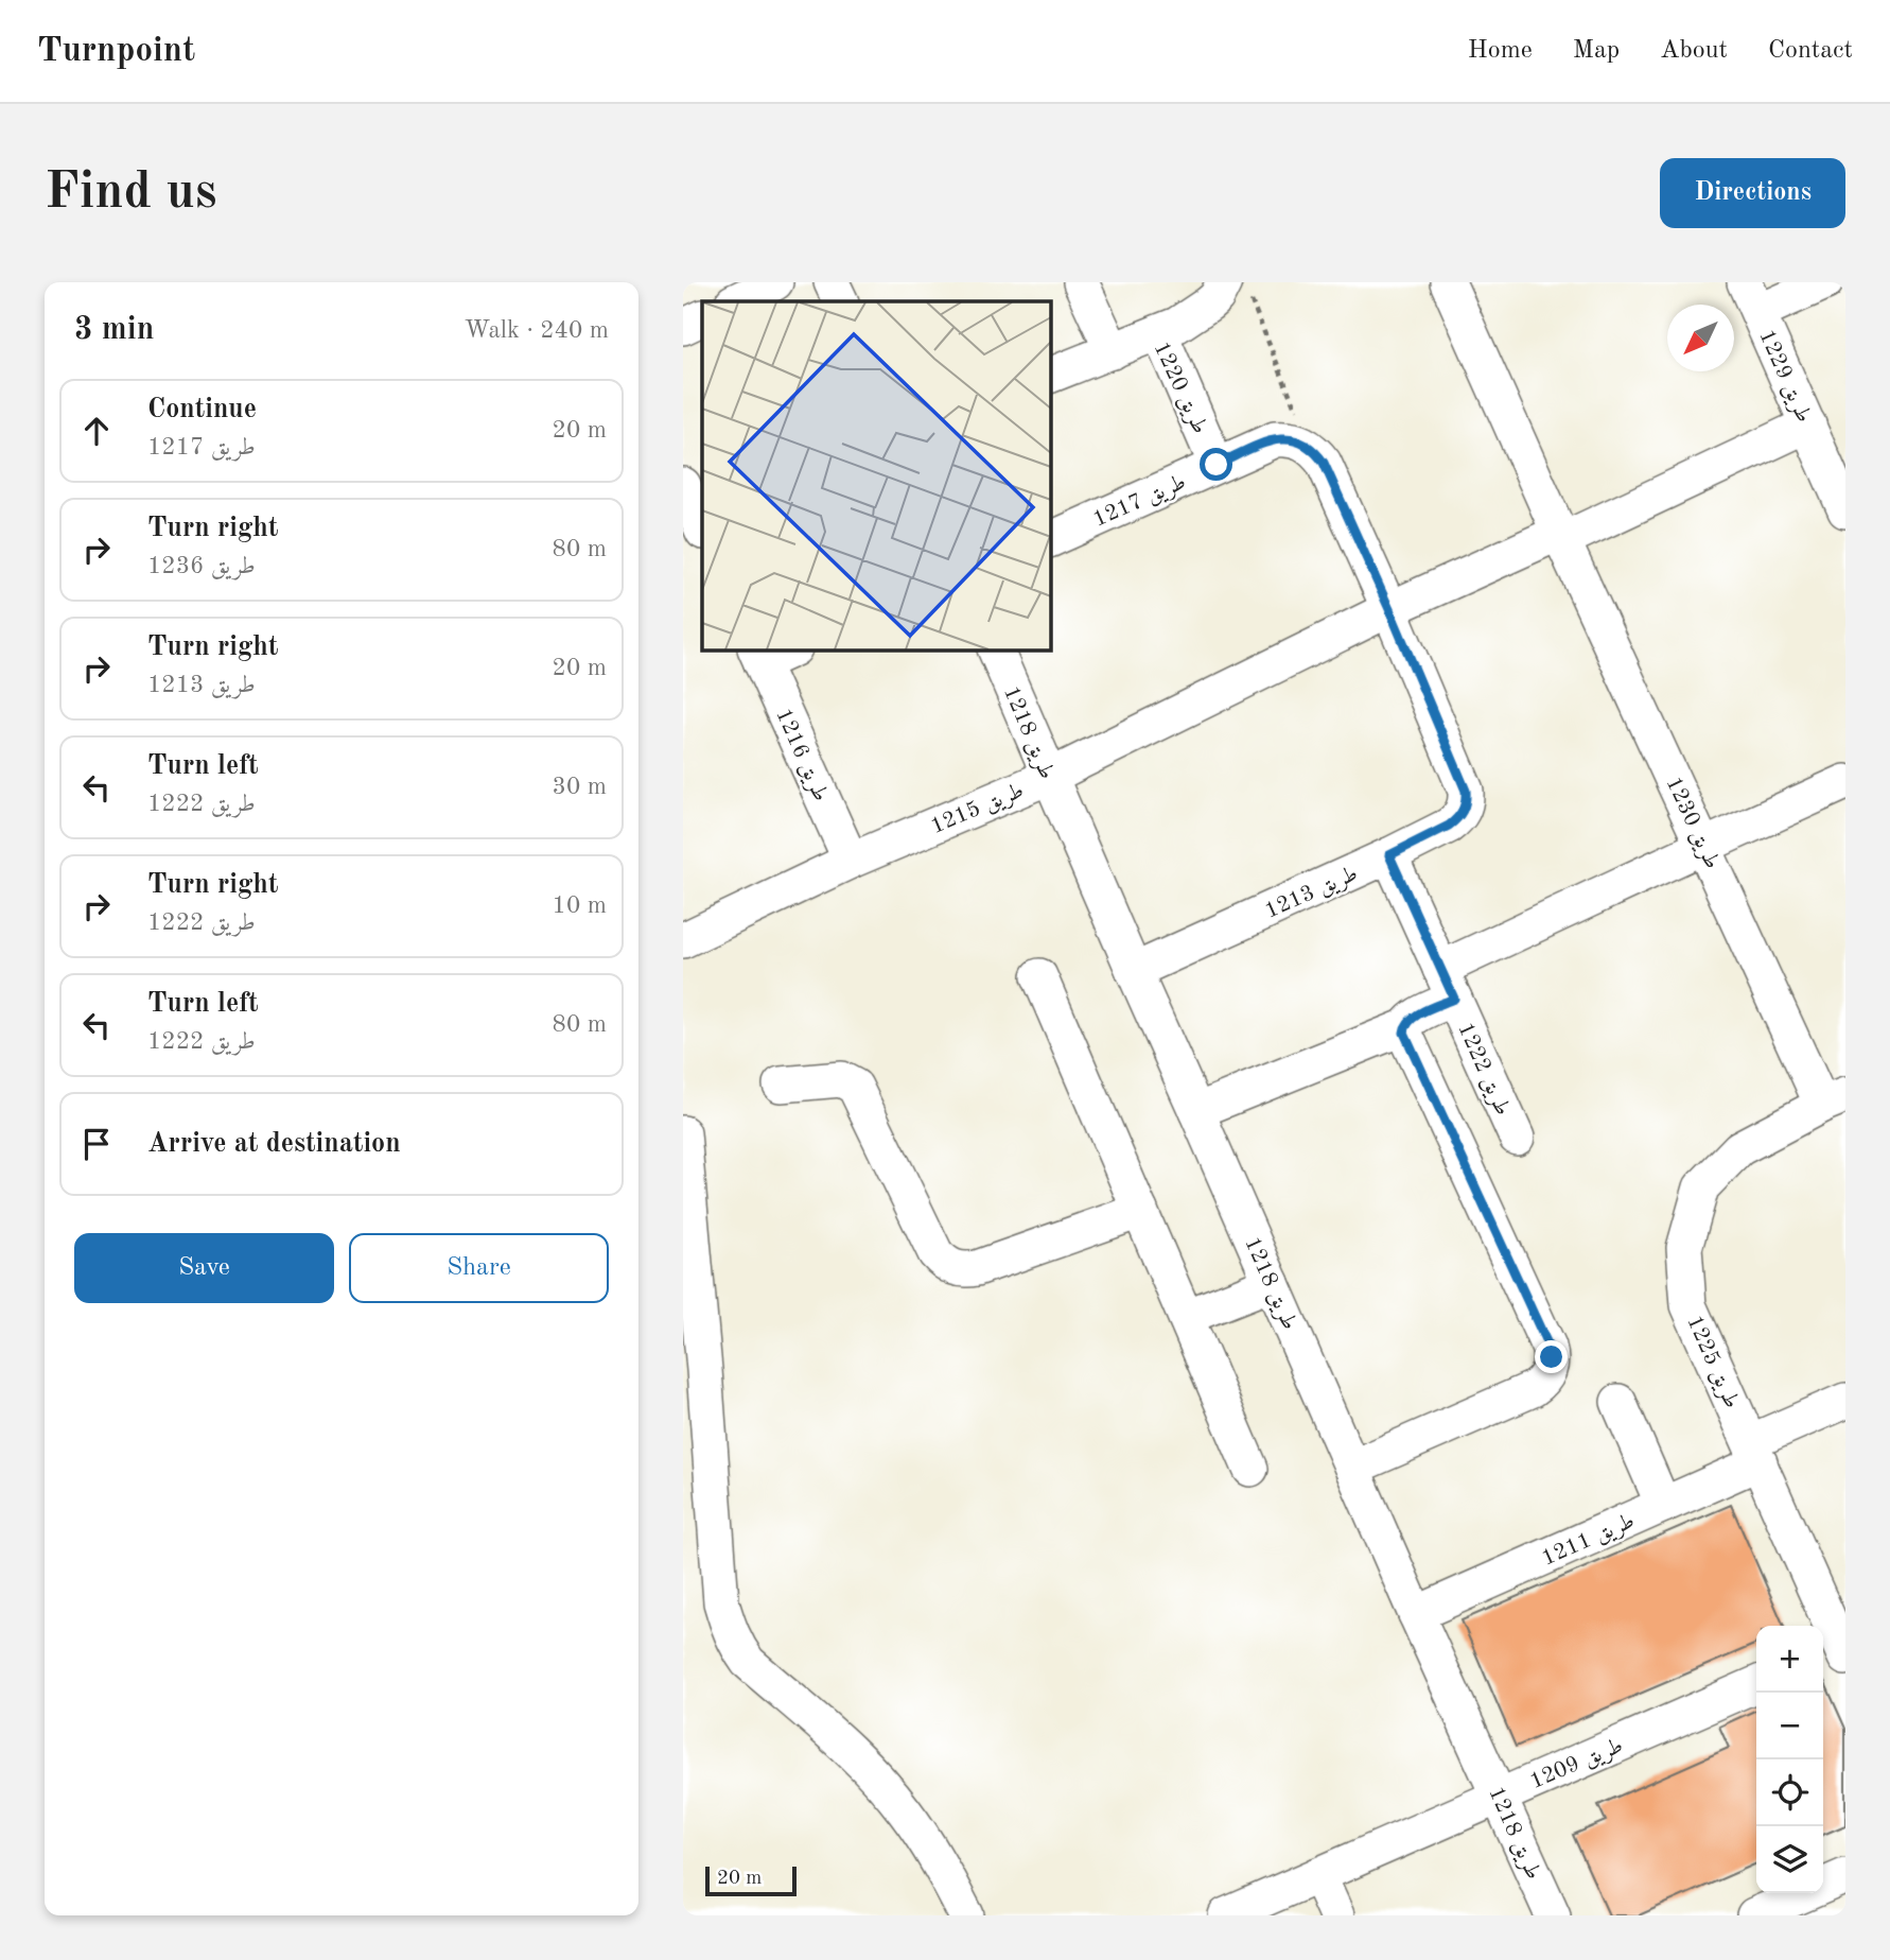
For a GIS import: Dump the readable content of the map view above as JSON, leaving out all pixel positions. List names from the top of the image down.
{
  "streets": {
    "street": [
      "طريق 1229",
      "طريق 1220",
      "طريق 1217",
      "طريق 1218",
      "طريق 1216",
      "طريق 1215",
      "طريق 1230",
      "طريق 1213",
      "طريق 1222",
      "طريق 1225",
      "طريق 1211",
      "طريق 1209"
    ]
  },
  "crossings": [
    ["طريق 1220", "طريق 1217"],
    ["طريق 1218", "طريق 1215"],
    ["طريق 1218", "طريق 1213"],
    ["طريق 1218", "طريق 1222"],
    ["طريق 1218", "طريق 1211"],
    ["طريق 1218", "طريق 1209"],
    ["طريق 1216", "طريق 1215"],
    ["طريق 1215", "طريق 1230"],
    ["طريق 1215", "طريق 1213"],
    ["طريق 1230", "طريق 1225"],
    ["طريق 1213", "طريق 1222"],
    ["طريق 1225", "طريق 1211"]
  ],
  "scale_bar": "20 m",
  "north": "bottom left",
  "page": {
    "header": "Turnpoint",
    "nav": [
      "Home",
      "Map",
      "About",
      "Contact"
    ],
    "buttons": [
      "Directions",
      ["Save", "Share"]
    ],
    "title": "Find us",
    "heading": ["3 min", "Walk · 240 m"],
    "list": [
      ["Continue", "طريق 1217", "20 m"],
      ["Turn right", "طريق 1236", "80 m"],
      ["Turn right", "طريق 1213", "20 m"],
      ["Turn left", "طريق 1222", "30 m"],
      ["Turn right", "طريق 1222", "10 m"],
      ["Turn left", "طريق 1222", "80 m"],
      "Arrive at destination"
    ],
    "map_buttons": ["+", "−"],
    "scale": "20 m"
  }
}
